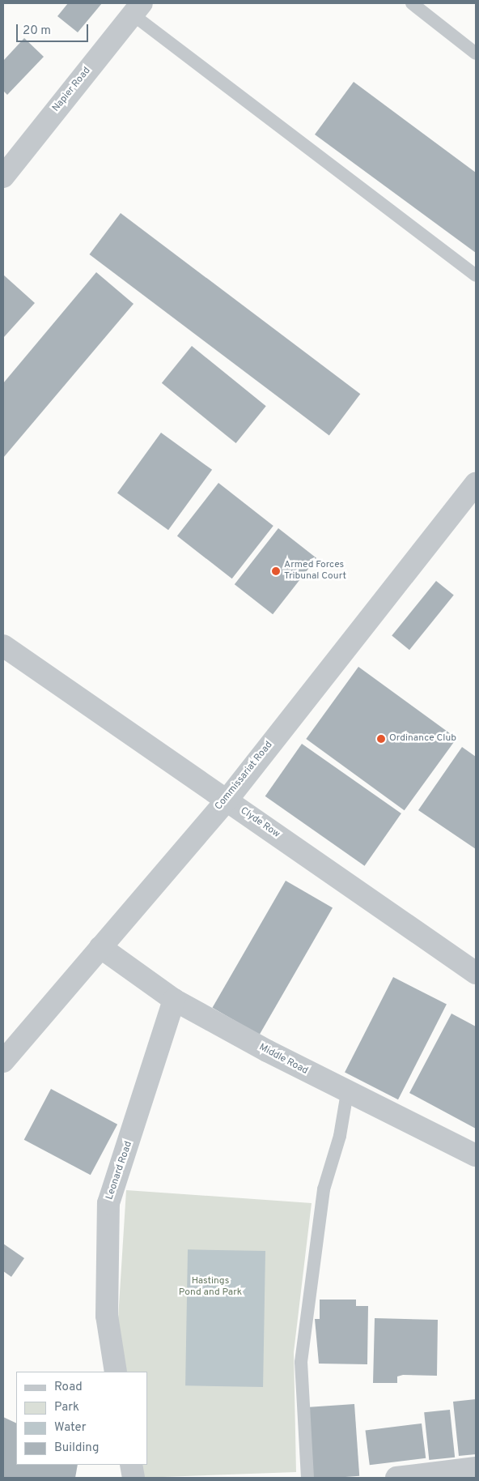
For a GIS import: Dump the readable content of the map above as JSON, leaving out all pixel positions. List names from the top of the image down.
{
  "streets": {
    "street": [
      "Napier Road",
      "Commissariat Road",
      "Clyde Row",
      "Middle Road",
      "Leonard Road"
    ]
  },
  "crossings": [
    ["Commissariat Road", "Clyde Row"],
    ["Commissariat Road", "Middle Road"],
    ["Middle Road", "Leonard Road"]
  ],
  "parks": ["Hastings Pond and Park"],
  "places": ["Armed Forces Tribunal Court", "Ordinance Club"],
  "legend": [
    "Road",
    "Park",
    "Water",
    "Building"
  ],
  "scale_bar": "20 m"
}
